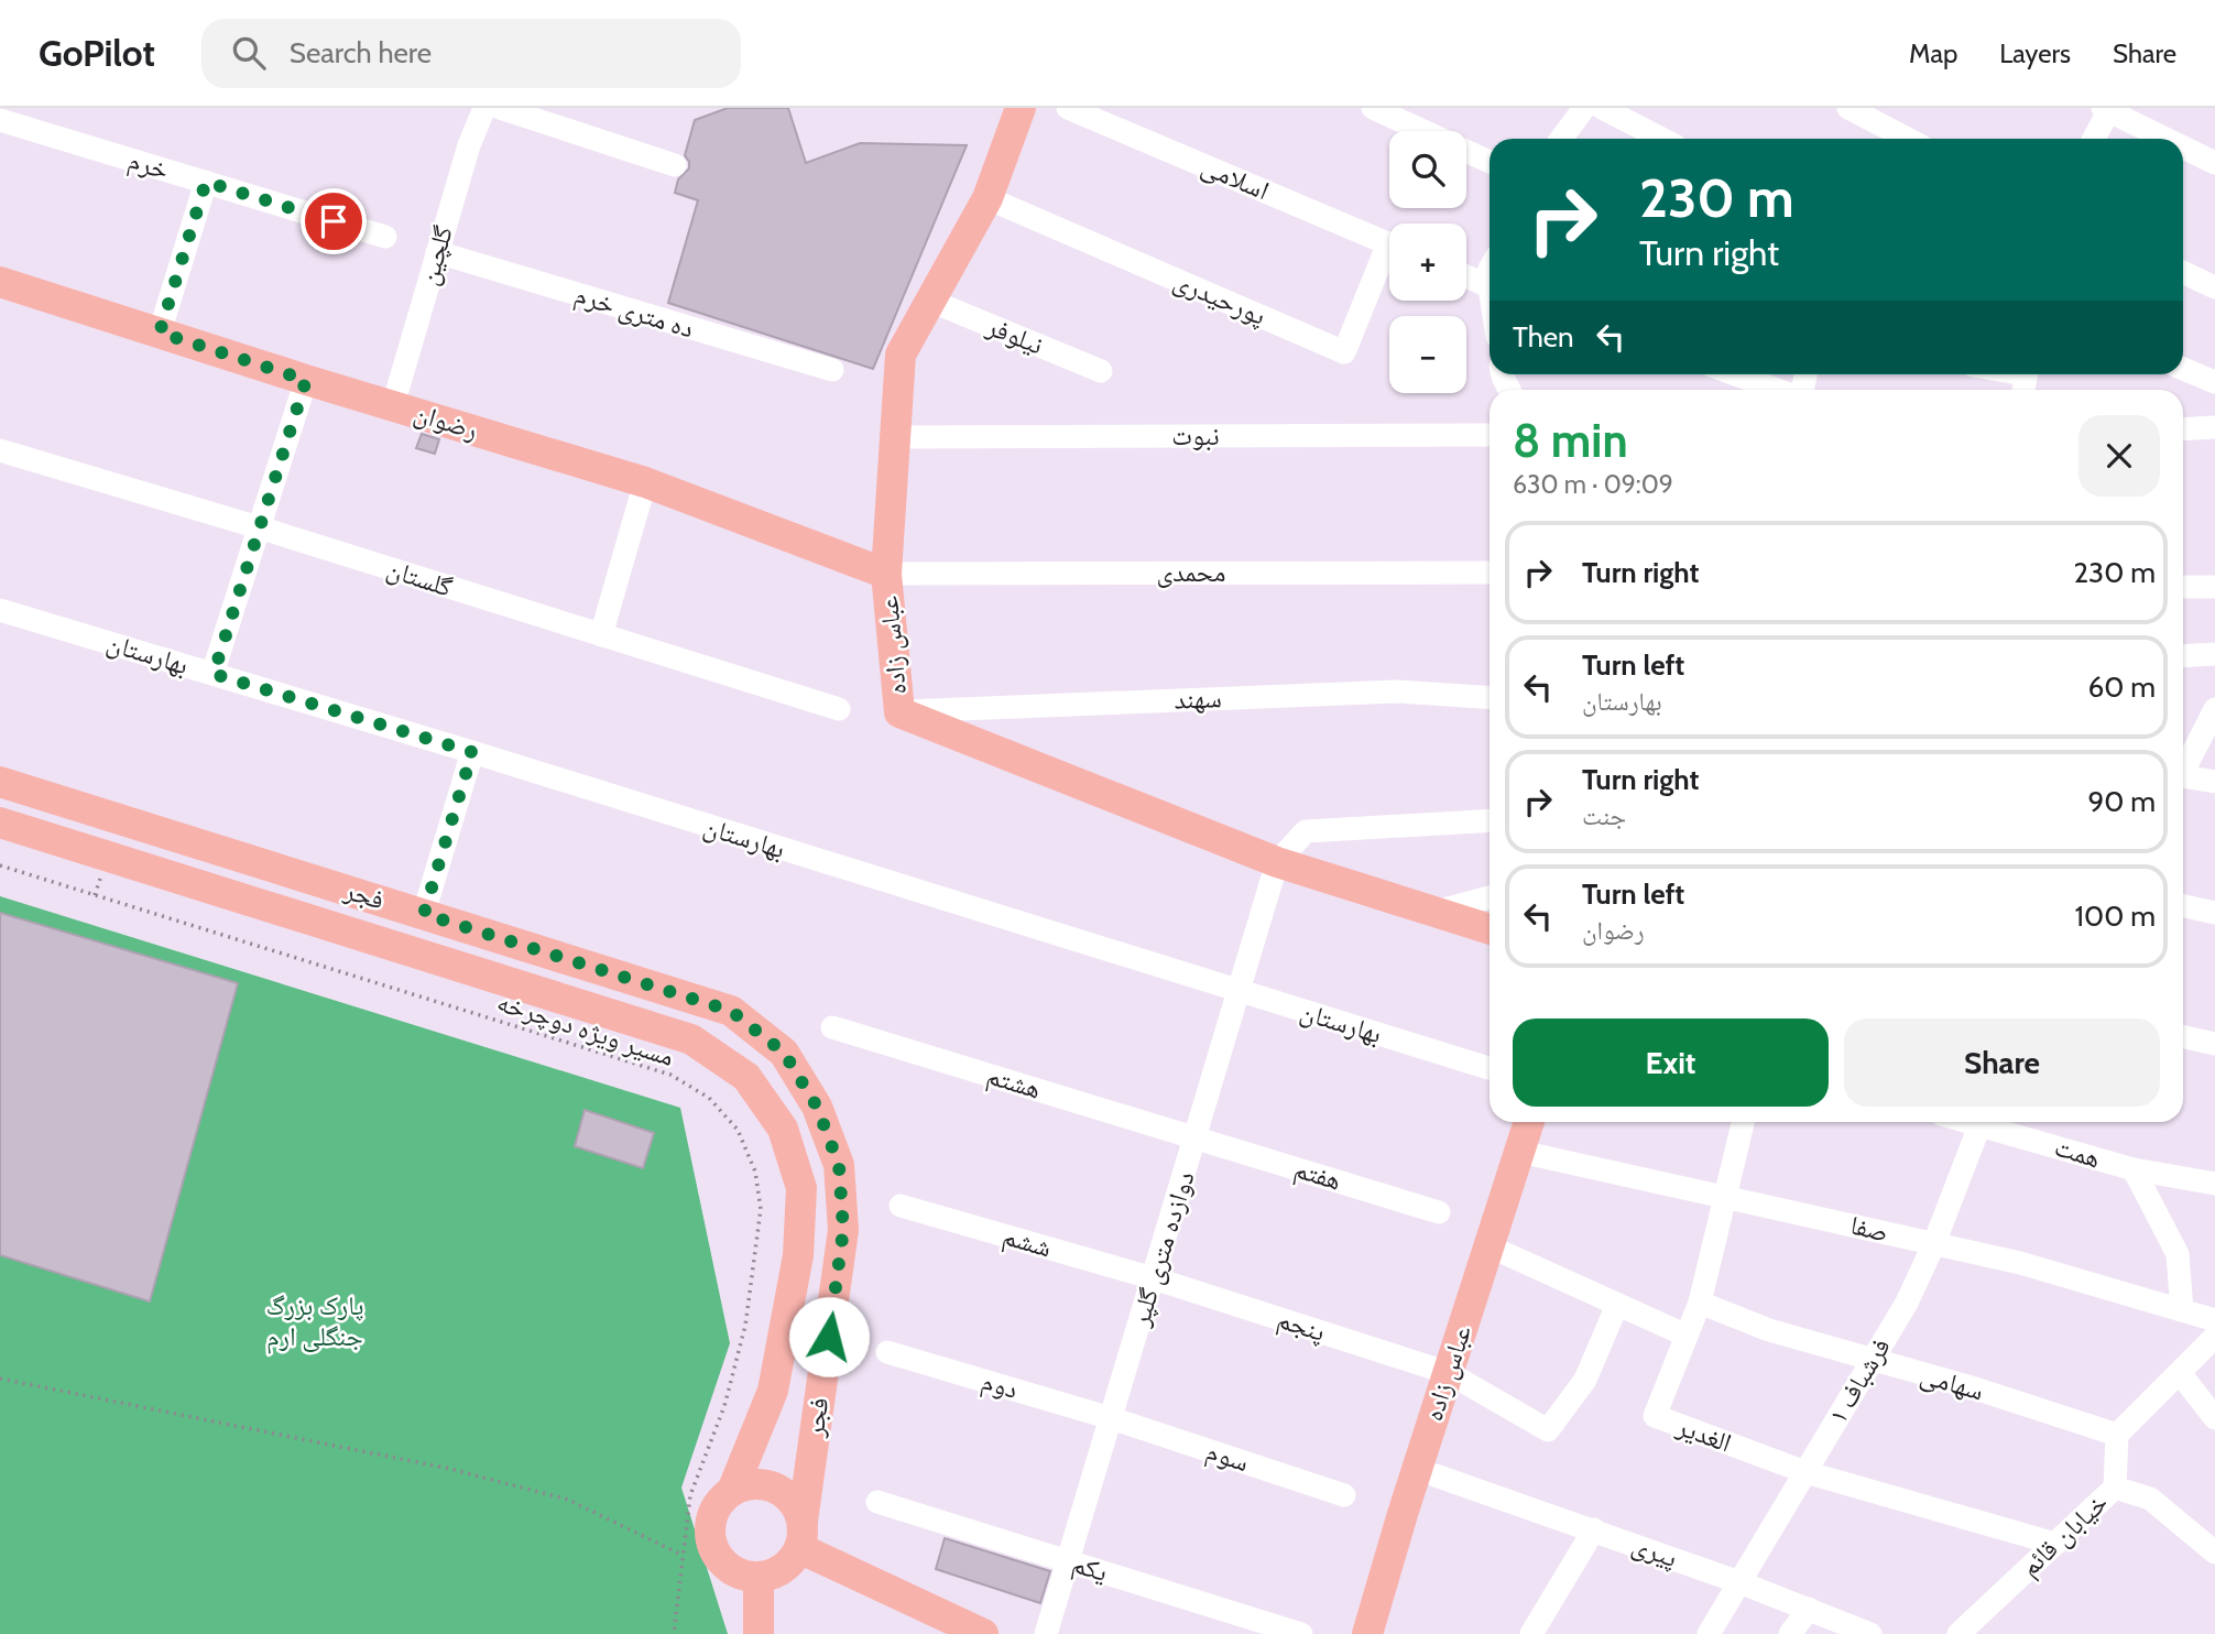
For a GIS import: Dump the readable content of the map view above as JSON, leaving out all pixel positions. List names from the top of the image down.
{
  "streets": {
    "main road": ["رضوان", "عباس زاده", "فجر"],
    "street": [
      "خرم",
      "اسلامی",
      "گلچین",
      "پورحیدری",
      "ده متری خرم",
      "نیلوفر",
      "نبوت",
      "محمدی",
      "گلستان",
      "بهارستان",
      "سهند",
      "هشتم",
      "همت",
      "هفتم",
      "صفا",
      "ششم",
      "دوازده متری گلپر",
      "پنجم",
      "فرشباف ۱",
      "سهامی",
      "دوم",
      "الغدیر",
      "سوم",
      "خیابان قائم",
      "پیری",
      "یکم"
    ],
    "path": ["مسیر ویژه دوچرخه"]
  },
  "crossings": [
    ["گلچین", "ده متری خرم"],
    ["گلچین", "رضوان"],
    ["پورحیدری", "عباس زاده"],
    ["نیلوفر", "عباس زاده"],
    ["رضوان", "محمدی"],
    ["رضوان", "عباس زاده"],
    ["نبوت", "عباس زاده"],
    ["محمدی", "عباس زاده"],
    ["عباس زاده", "سهند"],
    ["عباس زاده", "صفا"],
    ["عباس زاده", "دوازده متری گلپر"],
    ["عباس زاده", "پنجم"],
    ["بهارستان", "دوازده متری گلپر"],
    ["هشتم", "هفتم"],
    ["هشتم", "دوازده متری گلپر"],
    ["هفتم", "دوازده متری گلپر"],
    ["صفا", "فرشباف ۱"],
    ["صفا", "الغدیر"],
    ["ششم", "دوازده متری گلپر"],
    ["ششم", "پنجم"],
    ["دوازده متری گلپر", "پنجم"],
    ["دوازده متری گلپر", "دوم"],
    ["دوازده متری گلپر", "سوم"],
    ["دوازده متری گلپر", "یکم"],
    ["فرشباف ۱", "سهامی"],
    ["فرشباف ۱", "الغدیر"],
    ["فرشباف ۱", "پیری"],
    ["سهامی", "الغدیر"],
    ["دوم", "سوم"],
    ["الغدیر", "خیابان قائم"]
  ],
  "parks": ["پارک بزرگ جنگلی ارم"],
  "page": {
    "header": "GoPilot",
    "search": "Search here",
    "nav": ["Map", "Layers", "Share"],
    "map_buttons": ["+", "−"],
    "turn": ["230 m", "Turn right"],
    "then": "Then",
    "heading": ["8 min", "630 m · 09:09"],
    "list": [
      {
        "name": "Turn right",
        "value": "230 m"
      },
      {
        "name": "Turn left",
        "note": "بهارستان",
        "value": "60 m"
      },
      {
        "name": "Turn right",
        "note": "جنت",
        "value": "90 m"
      },
      {
        "name": "Turn left",
        "note": "رضوان",
        "value": "100 m"
      }
    ],
    "buttons": ["Exit", "Share"]
  }
}
